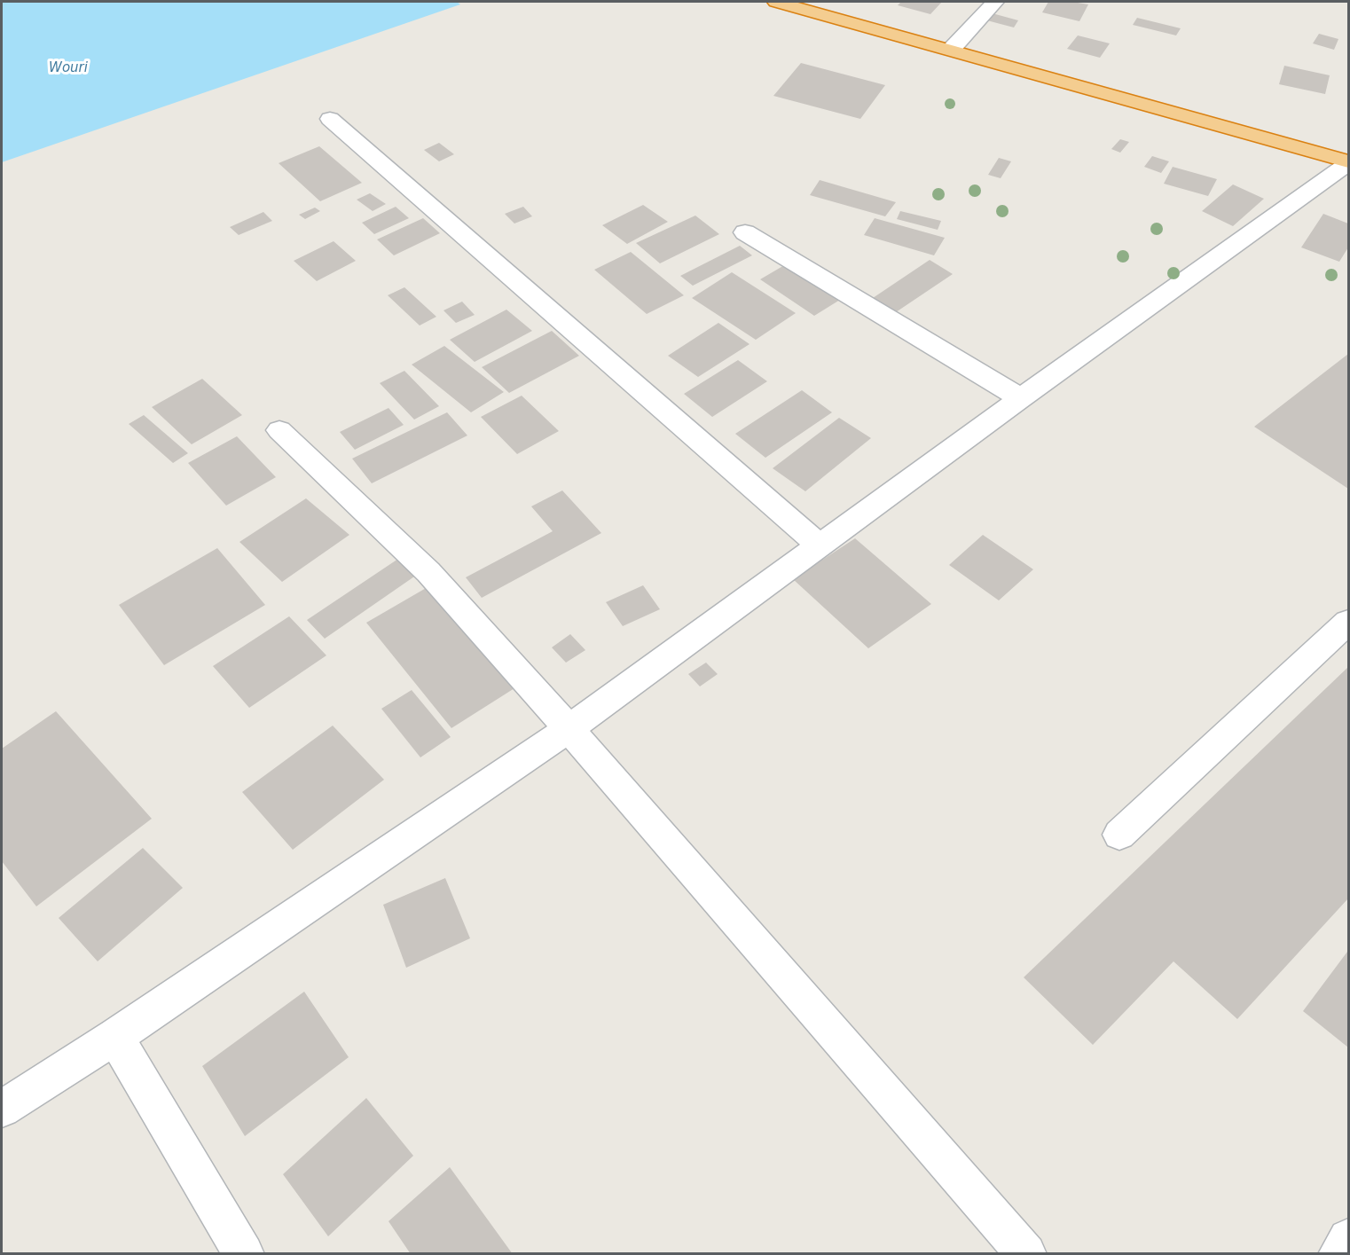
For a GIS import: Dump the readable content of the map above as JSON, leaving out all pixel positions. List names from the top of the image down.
{
  "water": ["Wouri"]
}
